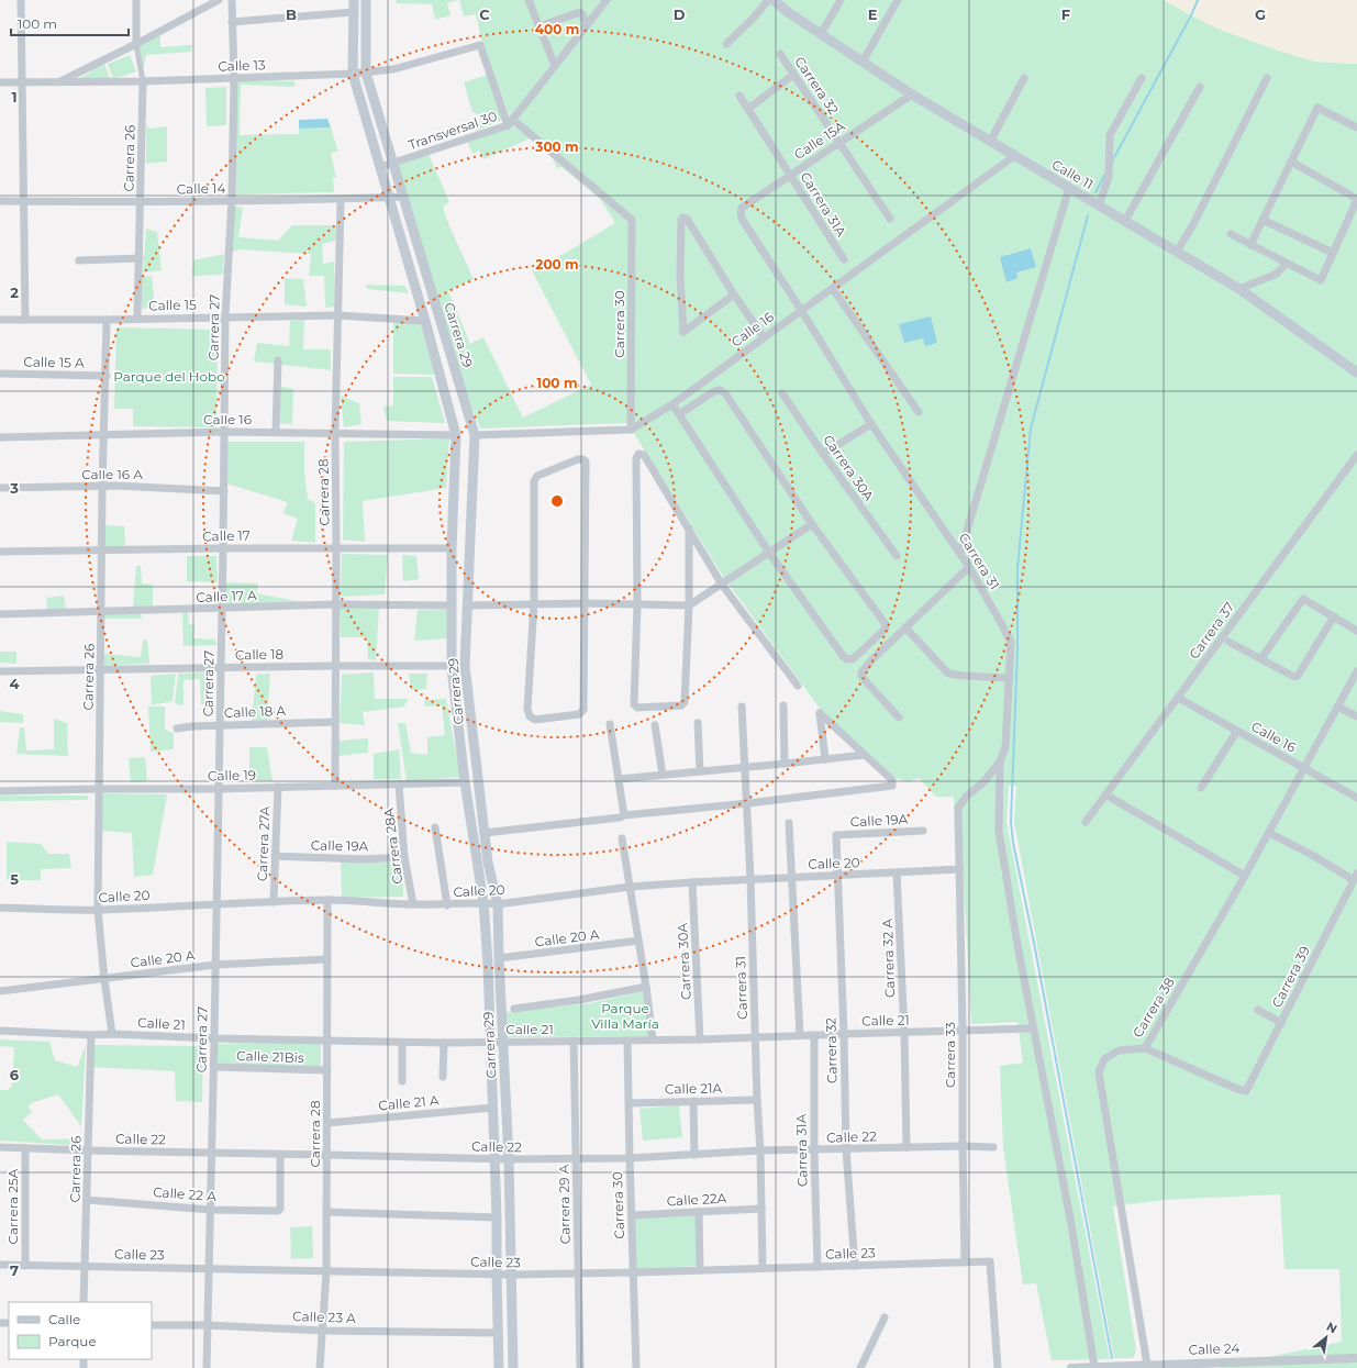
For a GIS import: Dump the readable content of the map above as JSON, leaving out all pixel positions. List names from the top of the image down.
{
  "streets": {
    "main road": ["Calle 11", "Carrera 29"],
    "street": [
      "Calle 13",
      "Carrera 32",
      "Transversal 30",
      "Calle 15A",
      "Carrera 26",
      "Calle 14",
      "Carrera 31A",
      "Calle 15",
      "Carrera 30",
      "Carrera 27",
      "Calle 16",
      "Calle 15 A",
      "Carrera 30A",
      "Calle 16 A",
      "Carrera 28",
      "Calle 17",
      "Carrera 31",
      "Calle 17 A",
      "Carrera 37",
      "Calle 18",
      "Calle 18 A",
      "Calle 19",
      "Calle 19A",
      "Carrera 27A",
      "Carrera 28A",
      "Calle 20",
      "Calle 20 A",
      "Carrera 32 A",
      "Carrera 39",
      "Carrera 38",
      "Calle 21",
      "Carrera 33",
      "Calle 21Bis",
      "Calle 21A",
      "Calle 21 A",
      "Calle 22",
      "Calle 22 A",
      "Calle 22A",
      "Carrera 29 A",
      "Carrera 25A",
      "Calle 23",
      "Calle 23 A",
      "Calle 24"
    ]
  },
  "crossings": [
    ["Calle 13", "Transversal 30"],
    ["Calle 13", "Carrera 26"],
    ["Calle 13", "Carrera 30"],
    ["Calle 13", "Carrera 27"],
    ["Calle 13", "Carrera 29"],
    ["Carrera 32", "Calle 15A"],
    ["Carrera 32", "Calle 19A"],
    ["Carrera 32", "Calle 20"],
    ["Carrera 32", "Calle 21"],
    ["Carrera 32", "Calle 22"],
    ["Carrera 32", "Calle 23"],
    ["Transversal 30", "Carrera 30"],
    ["Transversal 30", "Carrera 29"],
    ["Calle 15A", "Calle 11"],
    ["Calle 15A", "Carrera 31A"],
    ["Calle 15A", "Carrera 31"],
    ["Carrera 26", "Calle 14"],
    ["Carrera 26", "Calle 15"],
    ["Carrera 26", "Calle 16"],
    ["Carrera 26", "Calle 15 A"],
    ["Carrera 26", "Calle 16 A"],
    ["Carrera 26", "Calle 17"],
    ["Carrera 26", "Calle 17 A"],
    ["Carrera 26", "Calle 18"],
    ["Carrera 26", "Calle 19"],
    ["Carrera 26", "Calle 20"],
    ["Carrera 26", "Calle 20 A"],
    ["Carrera 26", "Calle 21"],
    ["Carrera 26", "Calle 22"],
    ["Carrera 26", "Calle 22 A"],
    ["Carrera 26", "Calle 23"],
    ["Calle 11", "Calle 16"],
    ["Calle 14", "Carrera 27"],
    ["Calle 14", "Carrera 29"],
    ["Calle 14", "Carrera 28"],
    ["Carrera 31A", "Calle 21"],
    ["Carrera 31A", "Calle 22"],
    ["Carrera 31A", "Calle 23"],
    ["Calle 15", "Carrera 27"],
    ["Calle 15", "Carrera 29"],
    ["Calle 15", "Carrera 28"],
    ["Carrera 30", "Calle 16"],
    ["Carrera 30", "Calle 21"],
    ["Carrera 30", "Calle 21A"],
    ["Carrera 30", "Calle 22"],
    ["Carrera 30", "Calle 22A"],
    ["Carrera 30", "Calle 23"],
    ["Carrera 27", "Calle 16"],
    ["Carrera 27", "Calle 16 A"],
    ["Carrera 27", "Calle 17"],
    ["Carrera 27", "Calle 17 A"],
    ["Carrera 27", "Calle 18"],
    ["Carrera 27", "Calle 18 A"],
    ["Carrera 27", "Calle 19"],
    ["Carrera 27", "Calle 20"],
    ["Carrera 27", "Calle 20 A"],
    ["Carrera 27", "Calle 21"],
    ["Carrera 27", "Calle 21Bis"],
    ["Carrera 27", "Calle 22"],
    ["Carrera 27", "Calle 22 A"],
    ["Carrera 27", "Calle 23"],
    ["Carrera 27", "Calle 23 A"],
    ["Calle 16", "Carrera 29"],
    ["Calle 16", "Carrera 28"],
    ["Calle 16", "Carrera 31"],
    ["Calle 16", "Carrera 37"],
    ["Calle 16", "Carrera 38"],
    ["Carrera 29", "Calle 17"],
    ["Carrera 29", "Calle 17 A"],
    ["Carrera 29", "Calle 18"],
    ["Carrera 29", "Calle 19"],
    ["Carrera 29", "Calle 20"],
    ["Carrera 29", "Calle 20 A"],
    ["Carrera 29", "Calle 21"],
    ["Carrera 29", "Calle 21 A"],
    ["Carrera 29", "Calle 22"],
    ["Carrera 29", "Calle 23"],
    ["Carrera 29", "Calle 23 A"],
    ["Carrera 30A", "Calle 20"],
    ["Carrera 30A", "Calle 21"],
    ["Carrera 28", "Calle 17"],
    ["Carrera 28", "Calle 17 A"],
    ["Carrera 28", "Calle 18"],
    ["Carrera 28", "Calle 18 A"],
    ["Carrera 28", "Calle 19"],
    ["Carrera 28", "Calle 20"],
    ["Carrera 28", "Calle 20 A"],
    ["Carrera 28", "Calle 21"],
    ["Carrera 28", "Calle 21Bis"],
    ["Carrera 28", "Calle 21 A"],
    ["Carrera 28", "Calle 22"],
    ["Carrera 28", "Calle 23"],
    ["Carrera 28", "Calle 23 A"],
    ["Carrera 31", "Calle 20"],
    ["Carrera 31", "Calle 21"],
    ["Carrera 31", "Carrera 33"],
    ["Carrera 31", "Calle 21A"],
    ["Carrera 31", "Calle 22"],
    ["Carrera 31", "Calle 22A"],
    ["Carrera 31", "Calle 23"],
    ["Calle 19", "Carrera 27A"],
    ["Calle 19", "Carrera 28A"],
    ["Calle 19A", "Carrera 27A"],
    ["Calle 19A", "Carrera 28A"],
    ["Carrera 27A", "Calle 20"],
    ["Carrera 28A", "Calle 20"],
    ["Calle 20", "Carrera 32 A"],
    ["Calle 20", "Carrera 33"],
    ["Carrera 32 A", "Calle 21"],
    ["Carrera 32 A", "Calle 22"],
    ["Carrera 39", "Carrera 38"],
    ["Carrera 38", "Calle 24"],
    ["Calle 21", "Carrera 33"],
    ["Calle 21", "Carrera 29 A"],
    ["Carrera 33", "Calle 22"],
    ["Carrera 33", "Calle 23"],
    ["Calle 22", "Calle 22 A"],
    ["Calle 22", "Carrera 29 A"],
    ["Calle 22", "Carrera 25A"],
    ["Carrera 29 A", "Calle 23"],
    ["Carrera 25A", "Calle 23"]
  ],
  "parks": ["Parque del Hobo", "Parque Villa María"],
  "legend": ["Calle", "Parque"],
  "scale_bar": "100 m",
  "north": "top right",
  "grid": {
    "columns": [
      "B",
      "C",
      "D",
      "E",
      "F",
      "G"
    ],
    "rows": [
      "1",
      "2",
      "3",
      "4",
      "5",
      "6",
      "7"
    ]
  },
  "rings": [
    "400 m",
    "300 m",
    "200 m",
    "100 m"
  ]
}
